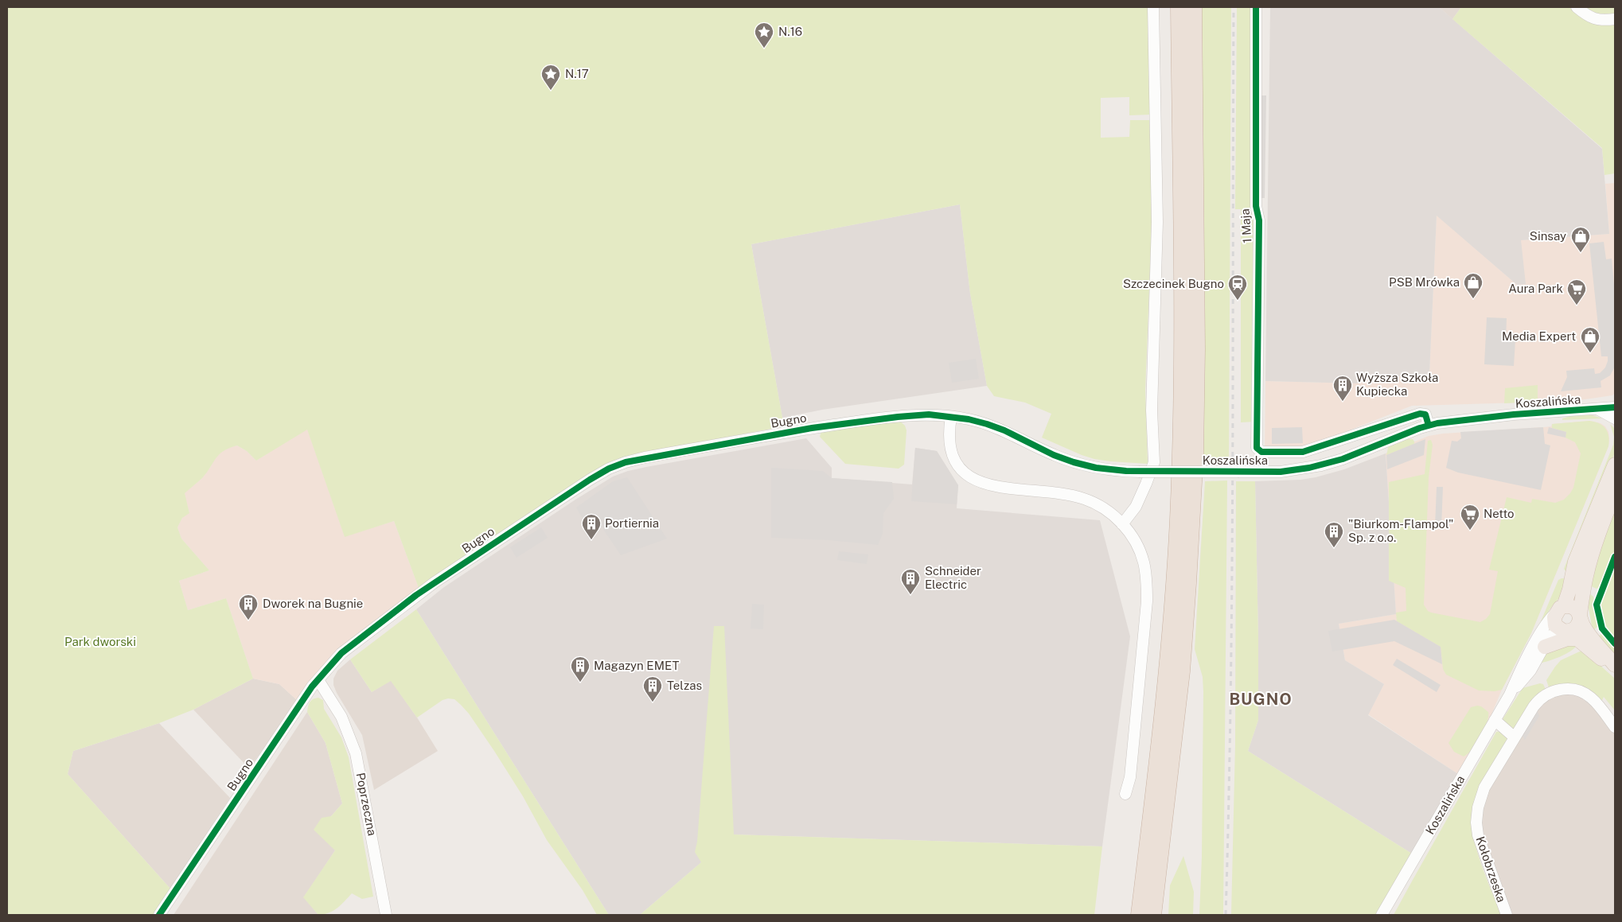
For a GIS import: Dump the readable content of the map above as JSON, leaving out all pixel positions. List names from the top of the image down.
{
  "streets": {
    "main road": ["Koszalińska"],
    "street": [
      "1 Maja",
      "Bugno",
      "Poprzeczna",
      "Kołobrzeska"
    ]
  },
  "crossings": [
    ["1 Maja", "Koszalińska"],
    ["Koszalińska", "Bugno"],
    ["Bugno", "Poprzeczna"]
  ],
  "districts": ["BUGNO"],
  "parks": ["Park dworski"],
  "places": {
    "place": ["N.16", "N.17"],
    "shop": ["Sinsay", "PSB Mrówka", "Media Expert"],
    "station": ["Szczecinek Bugno"],
    "supermarket": ["Aura Park", "Netto"],
    "building": [
      "Wyższa Szkoła Kupiecka",
      "Portiernia",
      "\"Biurkom-Flampol\" Sp. z o.o.",
      "Schneider Electric",
      "Dworek na Bugnie",
      "Magazyn EMET",
      "Telzas"
    ]
  }
}
